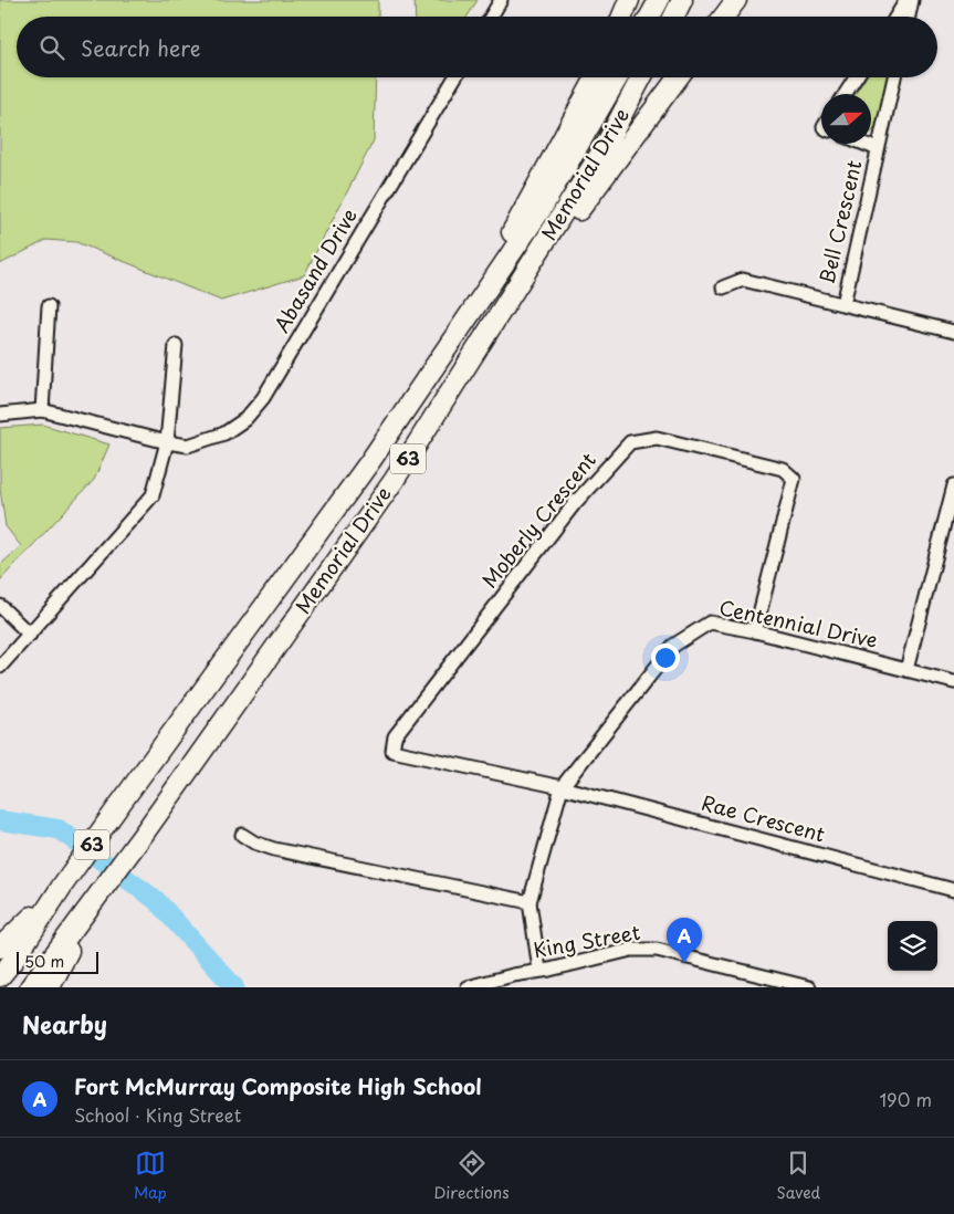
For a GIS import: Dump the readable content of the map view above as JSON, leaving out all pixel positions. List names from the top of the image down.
{
  "streets": {
    "highway": ["Memorial Drive", "63"],
    "street": [
      "Bell Crescent",
      "Abasand Drive",
      "Moberly Crescent",
      "Centennial Drive",
      "Rae Crescent",
      "King Street"
    ]
  },
  "crossings": [
    ["Moberly Crescent", "Centennial Drive"],
    ["Moberly Crescent", "Rae Crescent"],
    ["Centennial Drive", "Rae Crescent"],
    ["Centennial Drive", "King Street"]
  ],
  "scale_bar": "50 m",
  "north": "right",
  "page": {
    "search": "Search here",
    "pins": "A",
    "scale": "50 m",
    "heading": "Nearby",
    "list": [
      {
        "mark": "A",
        "name": "Fort McMurray Composite High School",
        "note": "School · King Street",
        "value": "190 m"
      }
    ],
    "nav": ["Map", "Directions", "Saved"]
  }
}
